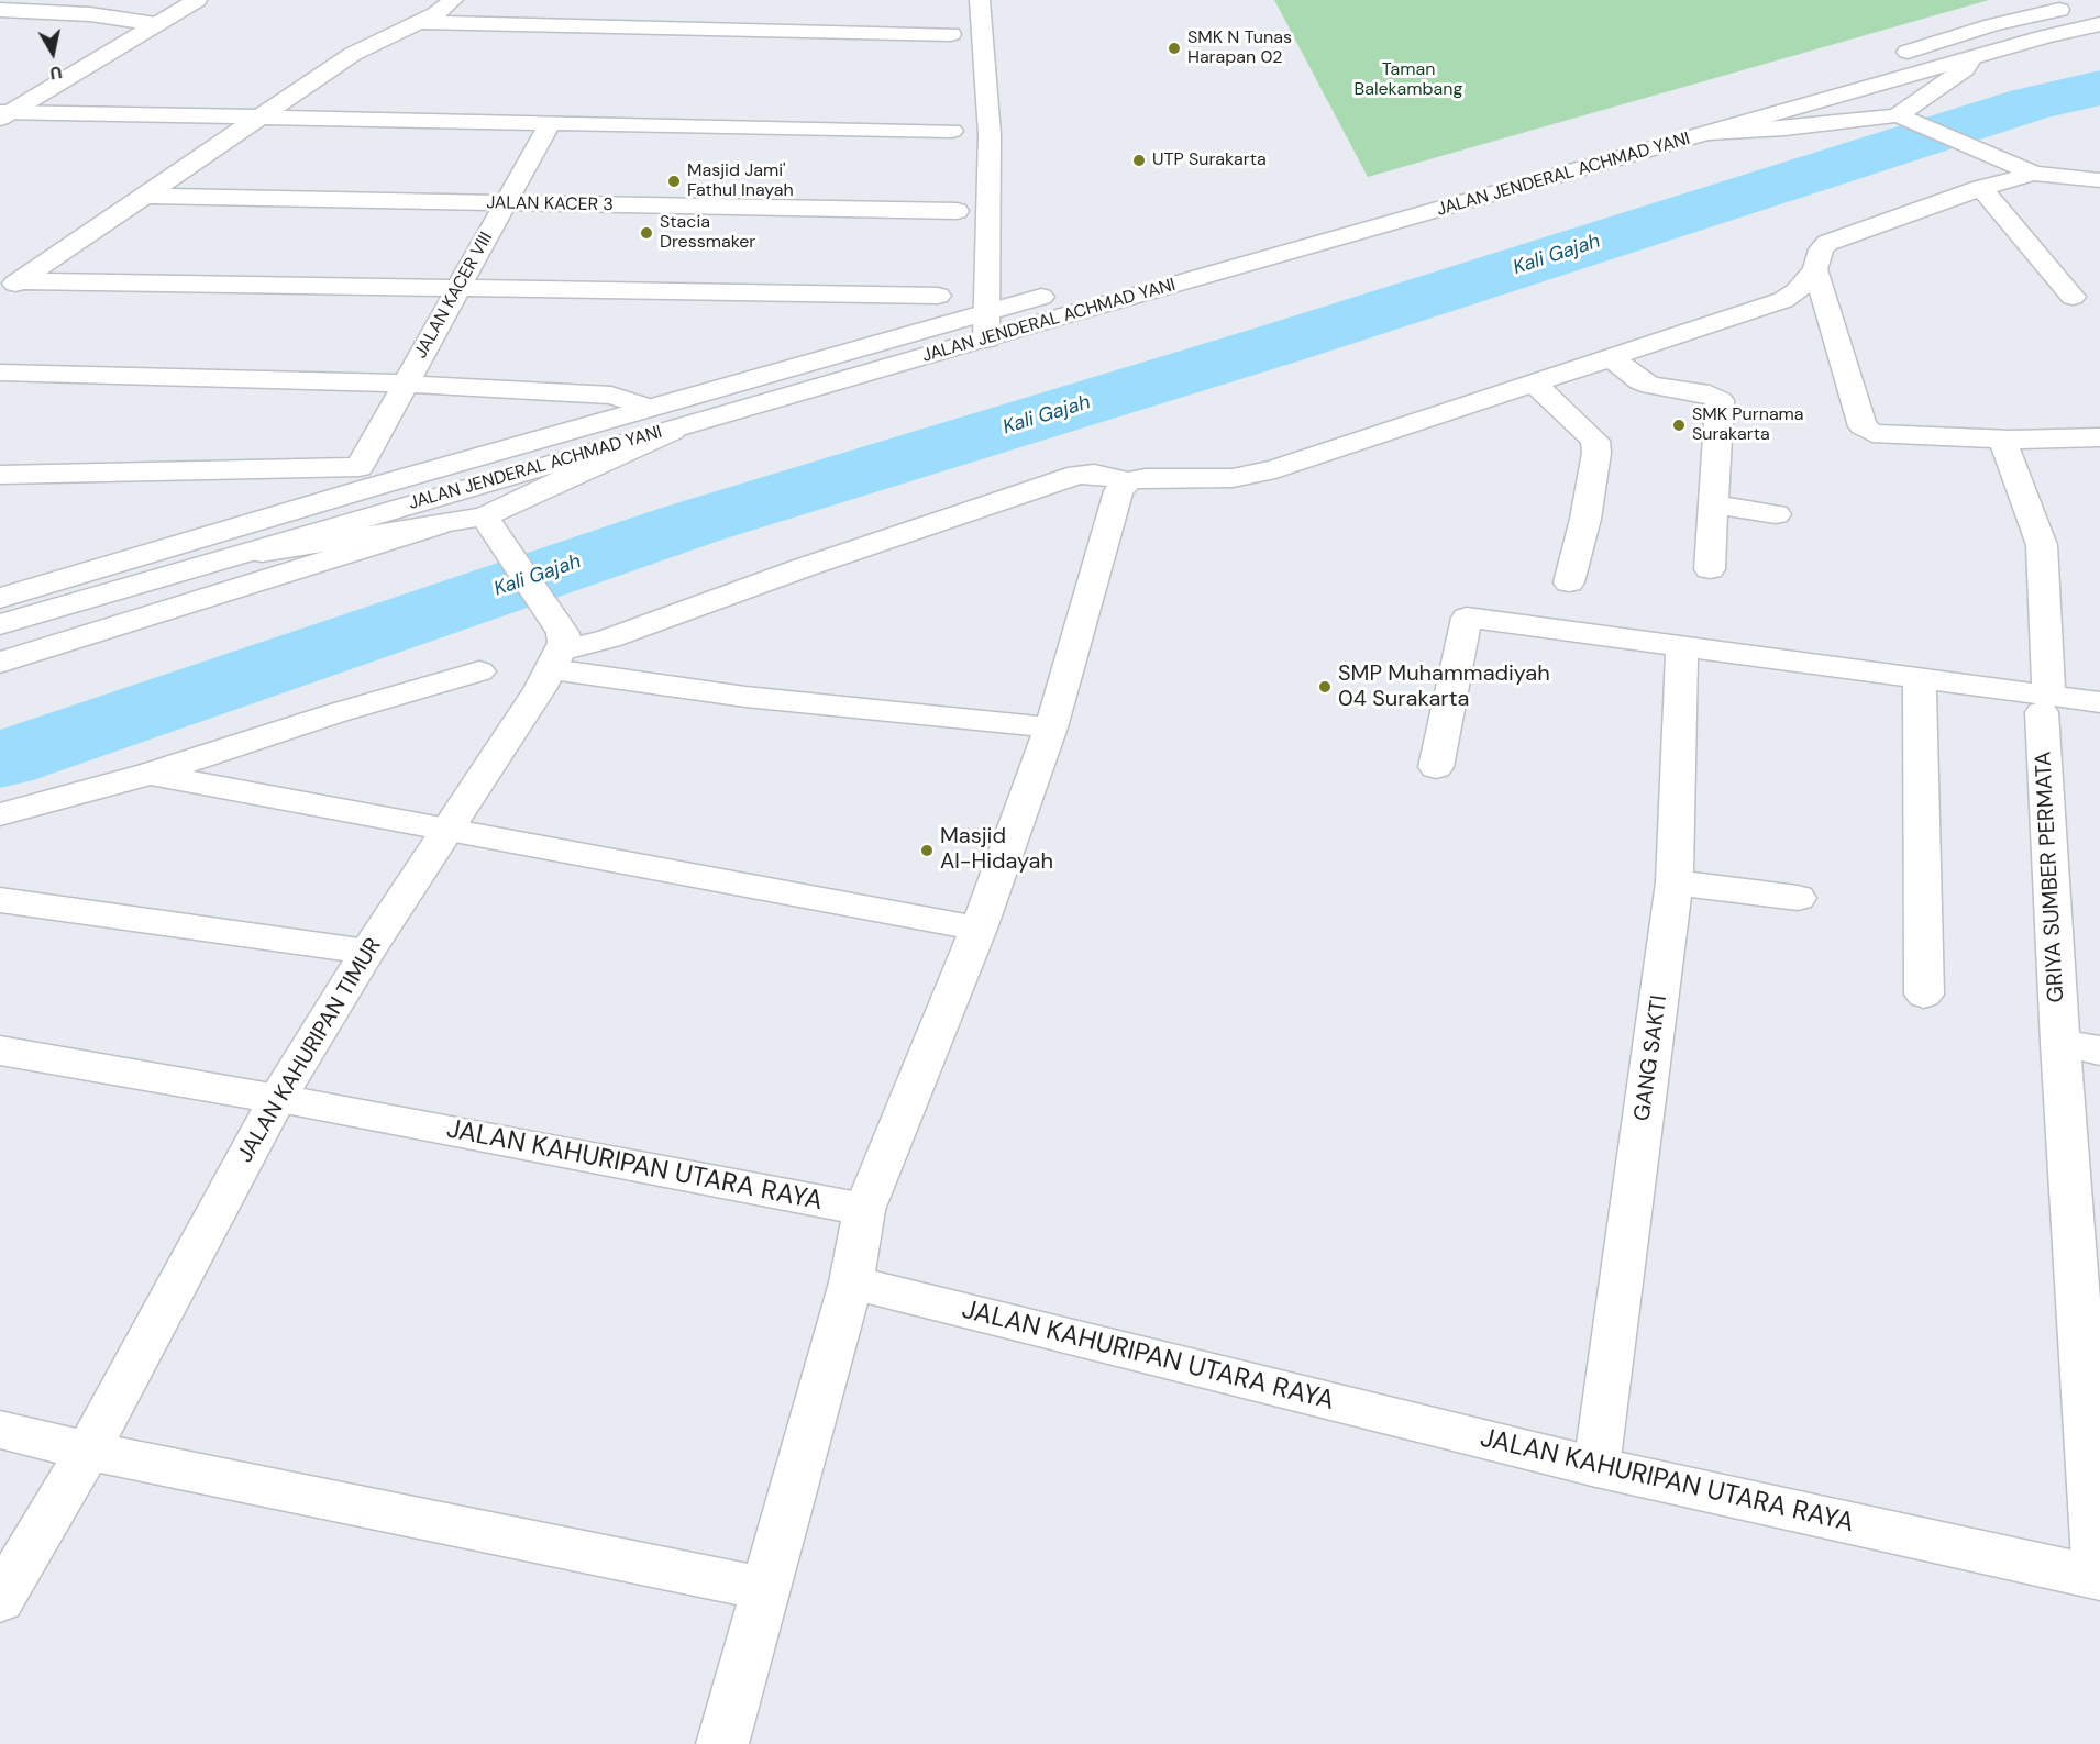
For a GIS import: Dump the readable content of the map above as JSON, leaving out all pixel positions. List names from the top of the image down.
{
  "streets": {
    "street": [
      "JALAN JENDERAL ACHMAD YANI",
      "JALAN KACER 3",
      "JALAN KACER VIII",
      "GRIYA SUMBER PERMATA",
      "JALAN KAHURIPAN TIMUR",
      "GANG SAKTI",
      "JALAN KAHURIPAN UTARA RAYA"
    ]
  },
  "crossings": [
    ["JALAN JENDERAL ACHMAD YANI", "JALAN KACER VIII"],
    ["JALAN KACER 3", "JALAN KACER VIII"],
    ["GRIYA SUMBER PERMATA", "JALAN KAHURIPAN UTARA RAYA"],
    ["JALAN KAHURIPAN TIMUR", "JALAN KAHURIPAN UTARA RAYA"],
    ["GANG SAKTI", "JALAN KAHURIPAN UTARA RAYA"]
  ],
  "water": ["Kali Gajah"],
  "parks": ["Taman Balekambang"],
  "places": [
    "SMK N Tunas Harapan 02",
    "UTP Surakarta",
    "Masjid Jami' Fathul Inayah",
    "Stacia Dressmaker",
    "SMK Purnama Surakarta",
    "SMP Muhammadiyah 04 Surakarta",
    "Masjid Al-Hidayah"
  ],
  "north": "bottom"
}
